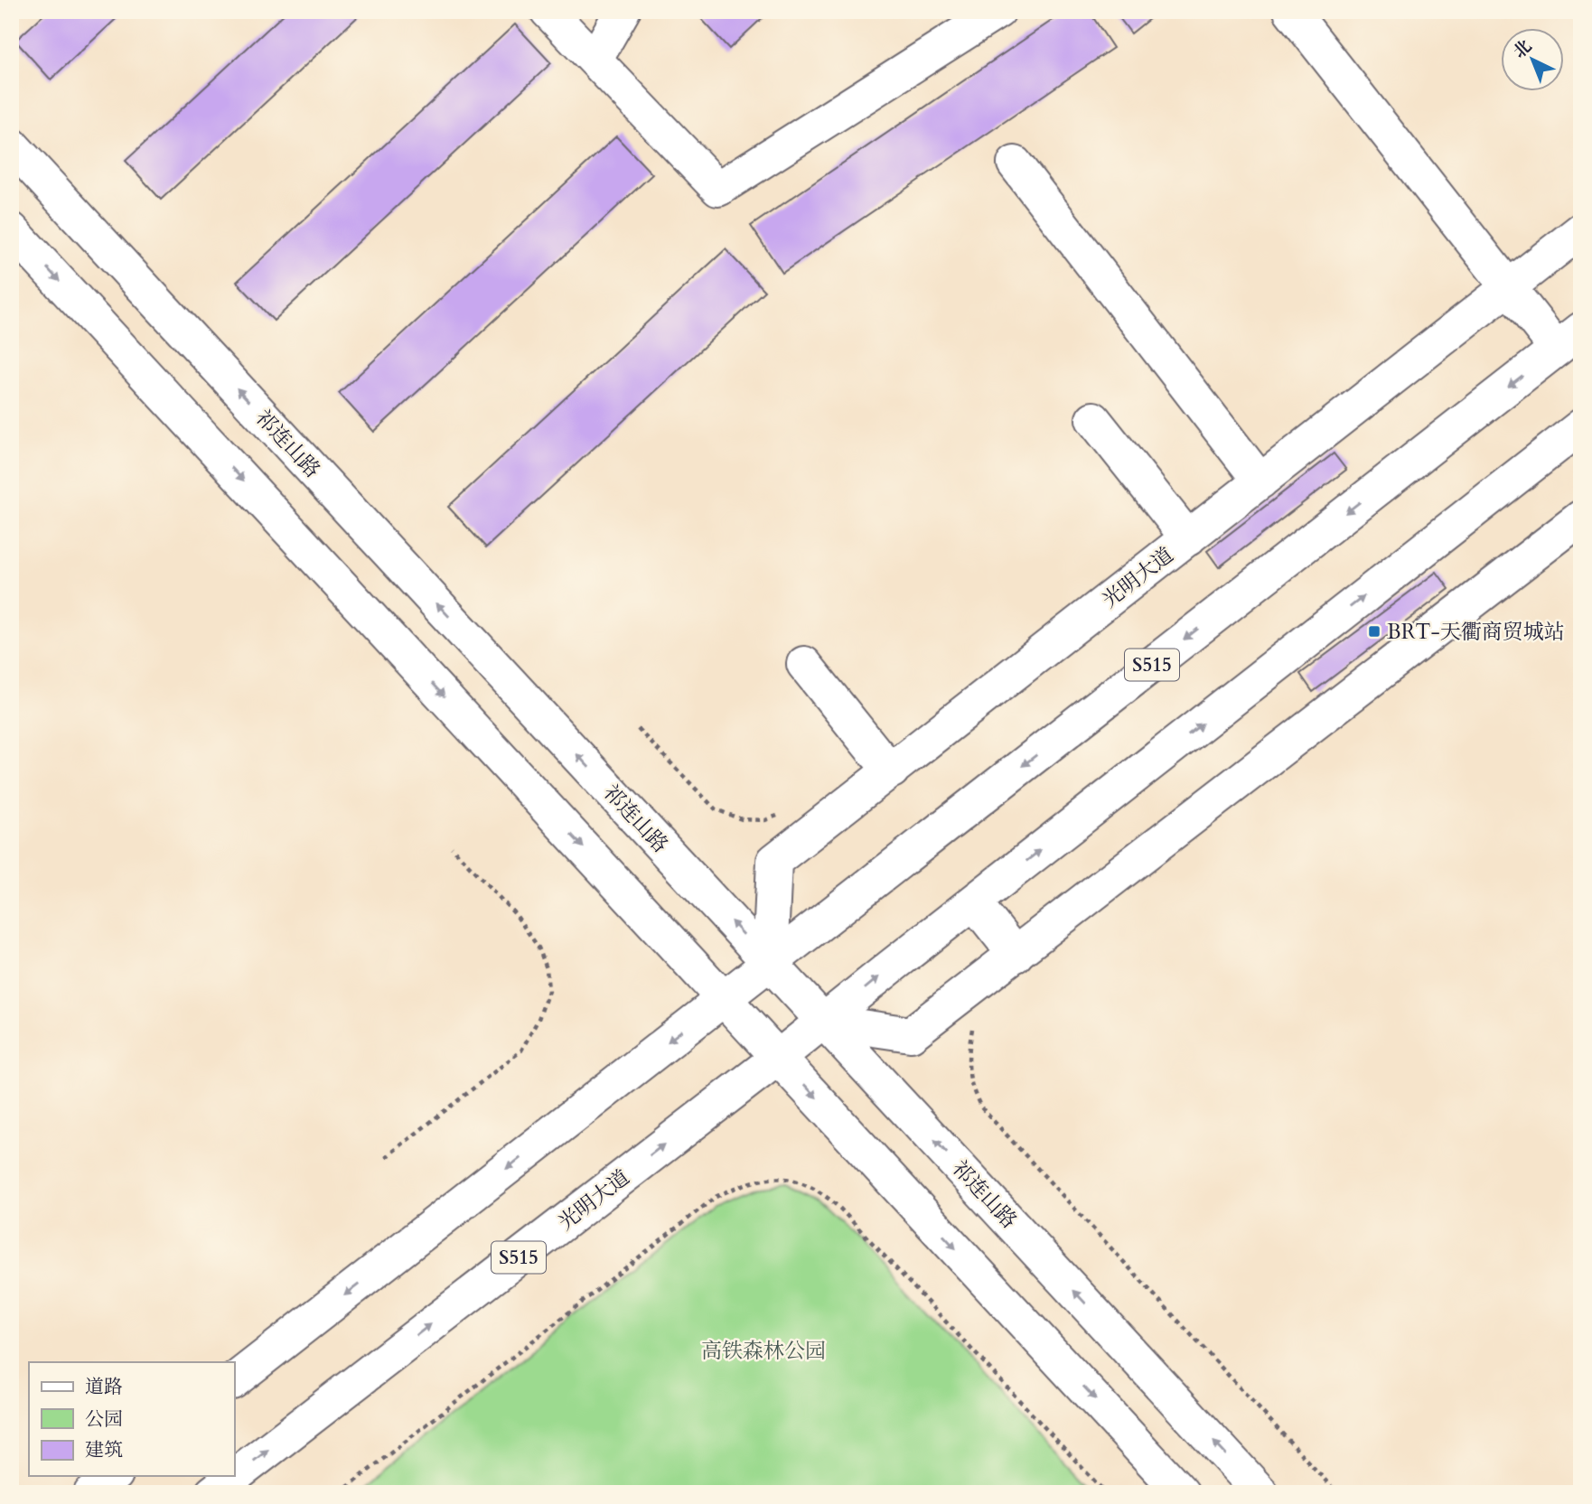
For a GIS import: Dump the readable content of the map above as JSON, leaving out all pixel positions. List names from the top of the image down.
{
  "streets": {
    "main road": ["祁连山路", "光明大道", "S515"]
  },
  "crossings": [
    ["祁连山路", "光明大道"],
    ["祁连山路", "S515"],
    ["光明大道", "S515"]
  ],
  "parks": ["高铁森林公园"],
  "places": {
    "transit": ["BRT-天衢商贸城站"]
  },
  "legend": ["道路", "公园", "建筑"],
  "north": "top left"
}
